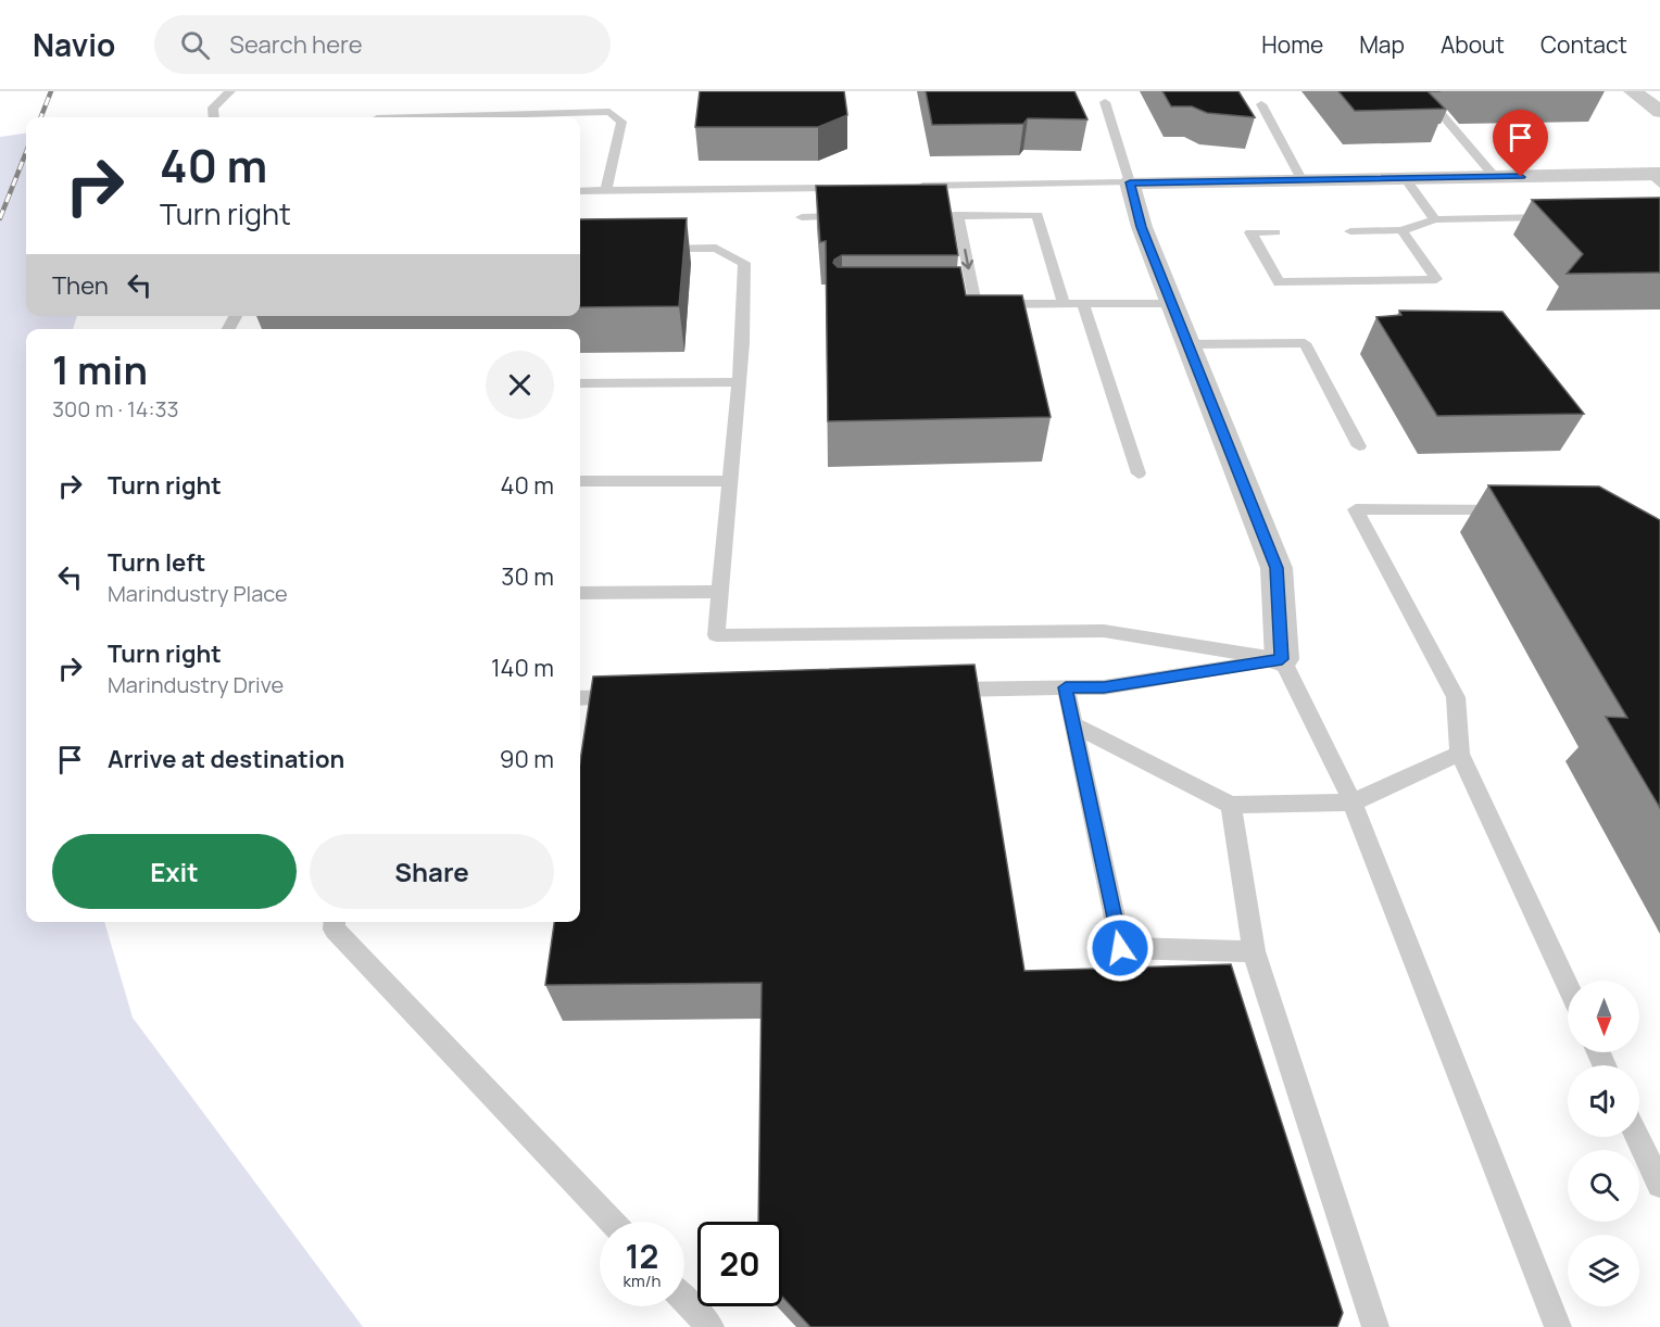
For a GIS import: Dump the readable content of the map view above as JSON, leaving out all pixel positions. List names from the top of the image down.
{
  "north": "bottom",
  "page": {
    "header": "Navio",
    "search": "Search here",
    "nav": [
      "Home",
      "Map",
      "About",
      "Contact"
    ],
    "turn": ["40 m", "Turn right"],
    "then": "Then",
    "heading": ["1 min", "300 m · 14:33"],
    "list": [
      {
        "name": "Turn right",
        "value": "40 m"
      },
      {
        "name": "Turn left",
        "note": "Marindustry Place",
        "value": "30 m"
      },
      {
        "name": "Turn right",
        "note": "Marindustry Drive",
        "value": "140 m"
      },
      {
        "name": "Arrive at destination",
        "value": "90 m"
      }
    ],
    "buttons": ["Exit", "Share"],
    "speed": "12 km/h",
    "limit": "20"
  }
}
